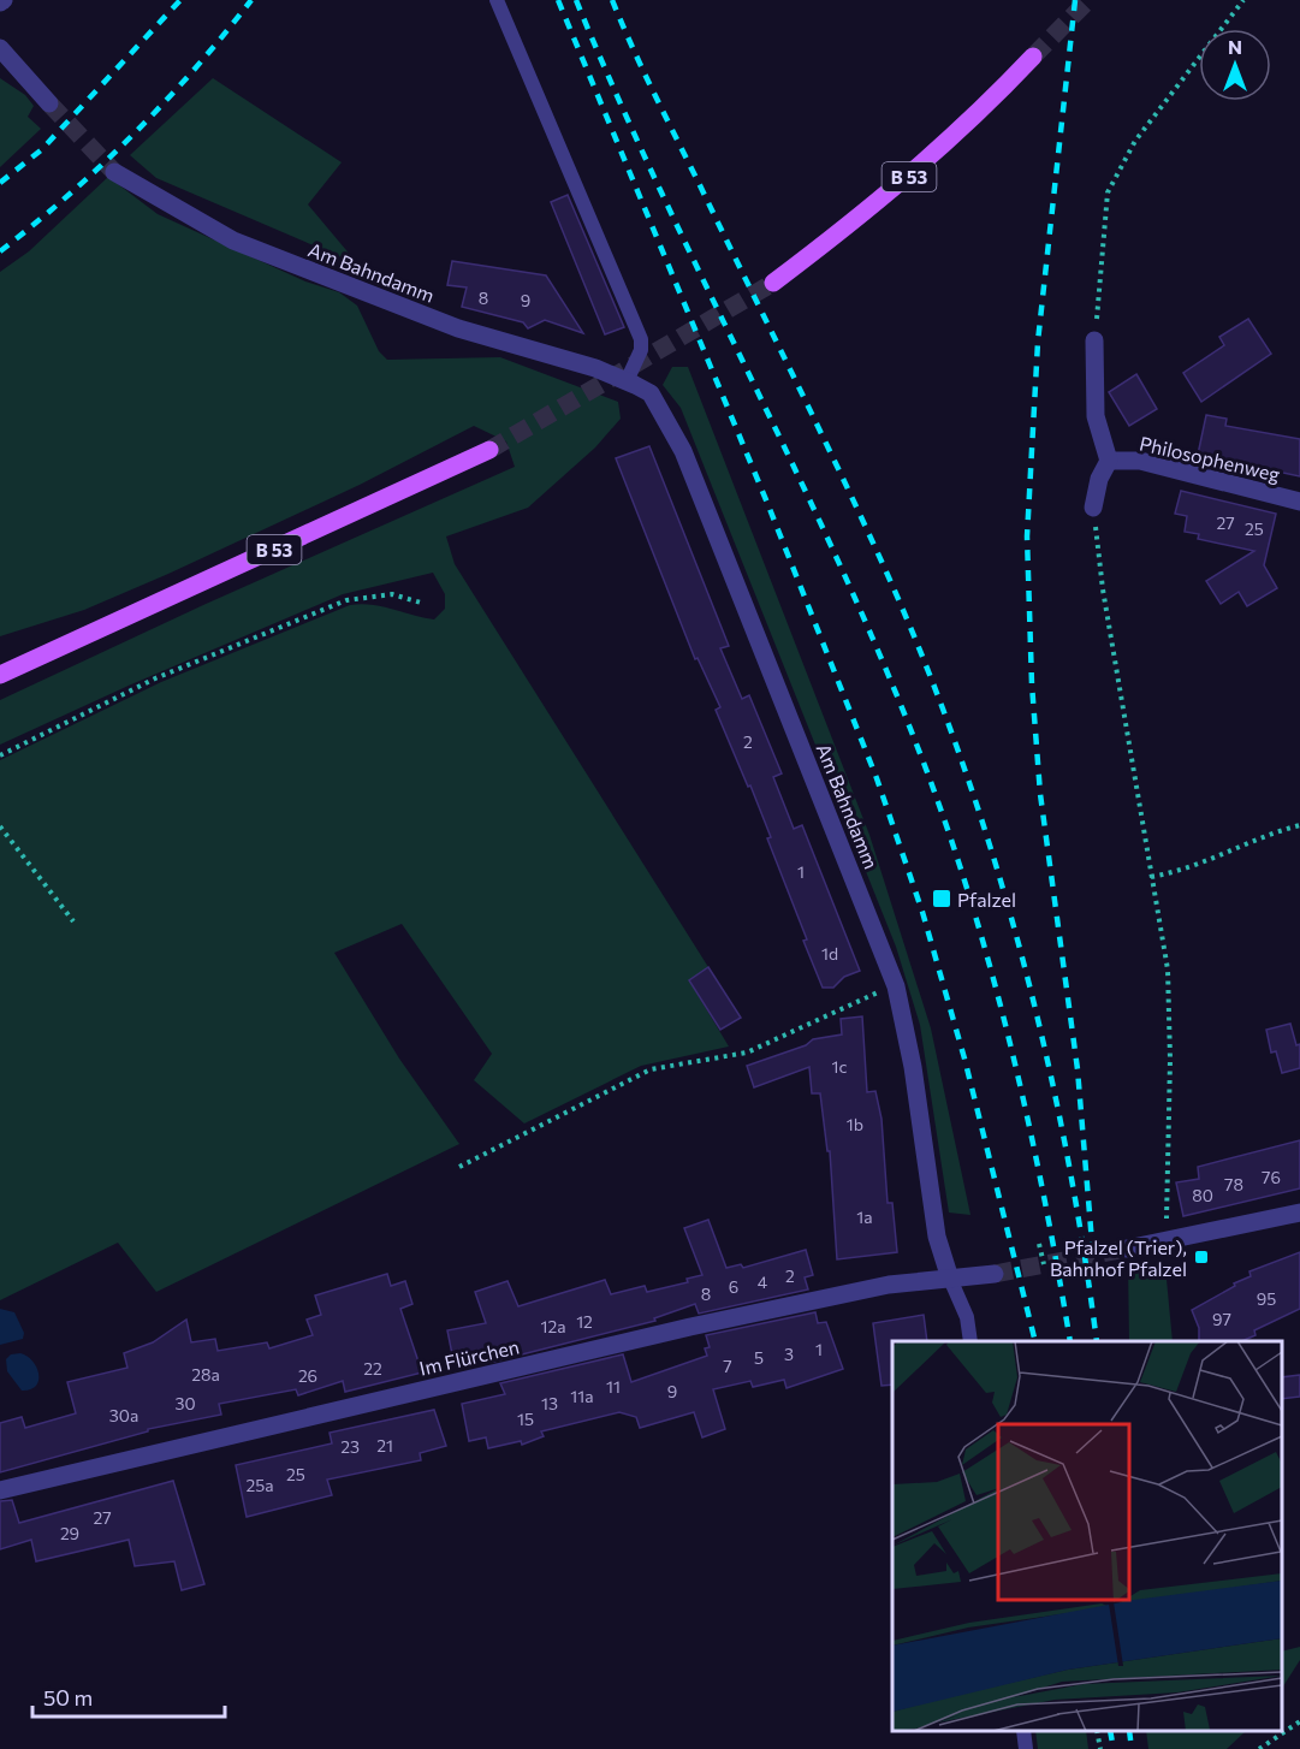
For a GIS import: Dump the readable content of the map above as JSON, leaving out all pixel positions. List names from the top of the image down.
{
  "streets": {
    "main road": ["B 53"],
    "street": ["Am Bahndamm", "Philosophenweg", "Im Flürchen"]
  },
  "crossings": [
    ["Am Bahndamm", "Im Flürchen"]
  ],
  "places": {
    "transit": ["Pfalzel", "Pfalzel (Trier), Bahnhof Pfalzel"]
  },
  "house_numbers": [
    "8",
    "9",
    "27",
    "25",
    "2",
    "1",
    "1d",
    "1c",
    "1b",
    "76",
    "78",
    "80",
    "1a",
    "2",
    "4",
    "6",
    "8",
    "95",
    "97",
    "12",
    "12a",
    "1",
    "3",
    "5",
    "7",
    "22",
    "28a",
    "26",
    "11",
    "9",
    "11a",
    "30",
    "13",
    "30a",
    "15",
    "21",
    "23",
    "25",
    "25a",
    "27",
    "29"
  ],
  "scale_bar": "50 m",
  "north": "top"
}
